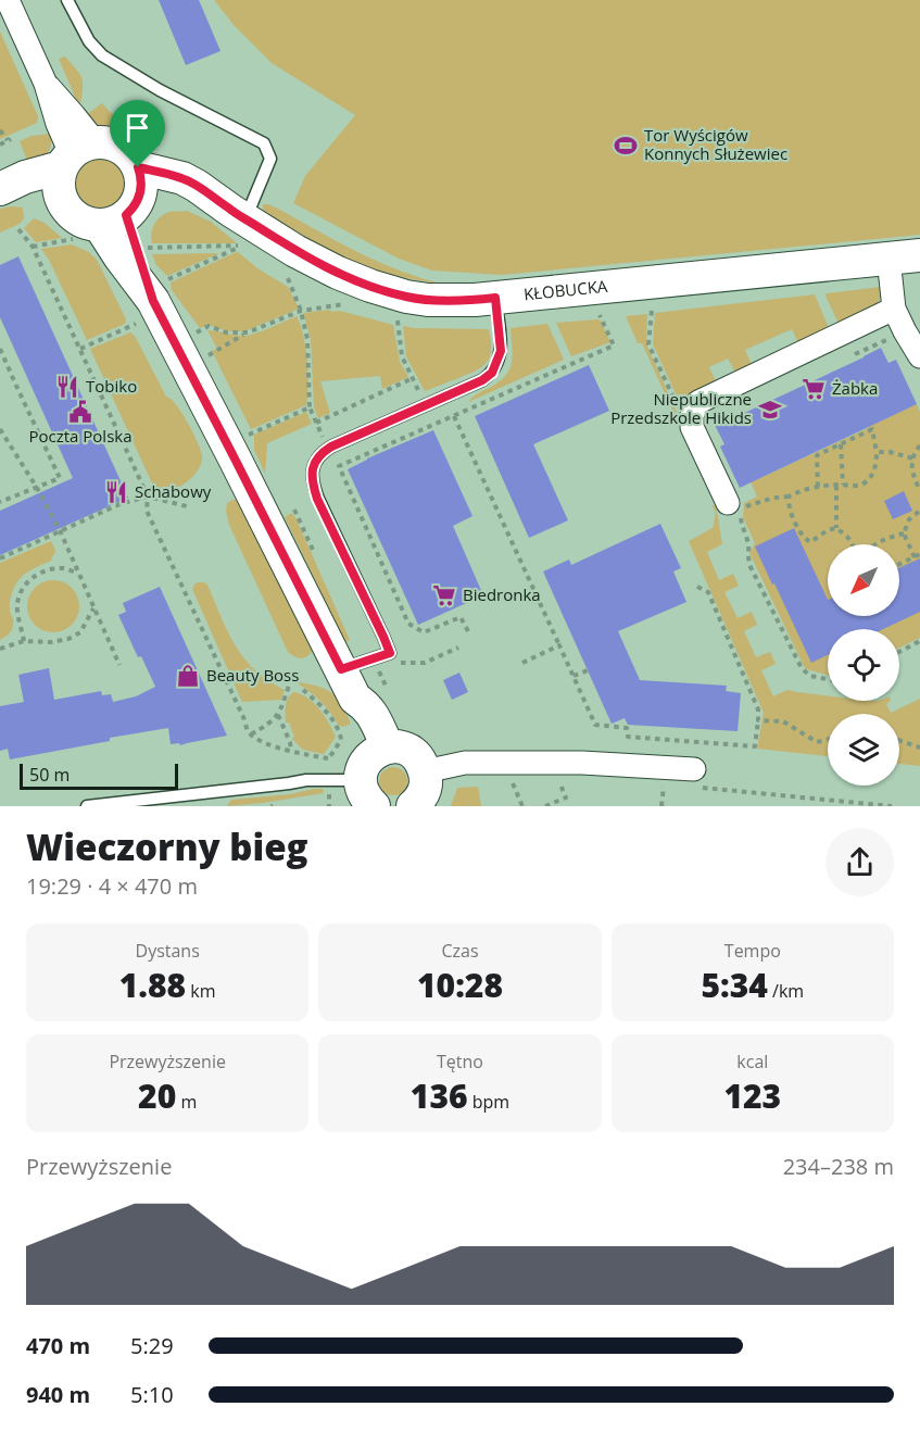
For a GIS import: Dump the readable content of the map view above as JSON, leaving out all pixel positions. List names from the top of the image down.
{
  "streets": {
    "street": ["KŁOBUCKA"]
  },
  "places": {
    "sports": ["Tor Wyścigów Konnych Służewiec"],
    "restaurant": ["Tobiko", "Schabowy"],
    "supermarket": ["Żabka", "Biedronka"],
    "school or university": ["Niepubliczne Przedszkole Hikids"],
    "public building": ["Poczta Polska"],
    "shop": ["Beauty Boss"]
  },
  "scale_bar": "50 m",
  "north": "bottom left",
  "page": {
    "scale": "50 m",
    "heading": ["Wieczorny bieg", "19:29 · 4 × 470 m"],
    "stats": [
      ["Dystans", "1.88 km"],
      ["Czas", "10:28"],
      ["Tempo", "5:34 /km"],
      ["Przewyższenie", "20 m"],
      ["Tętno", "136 bpm"],
      ["kcal", "123"]
    ],
    "chart": ["Przewyższenie", "234–238 m"],
    "list": [
      {
        "name": "470 m",
        "note": "5:29"
      },
      {
        "name": "940 m",
        "note": "5:10"
      }
    ]
  }
}
